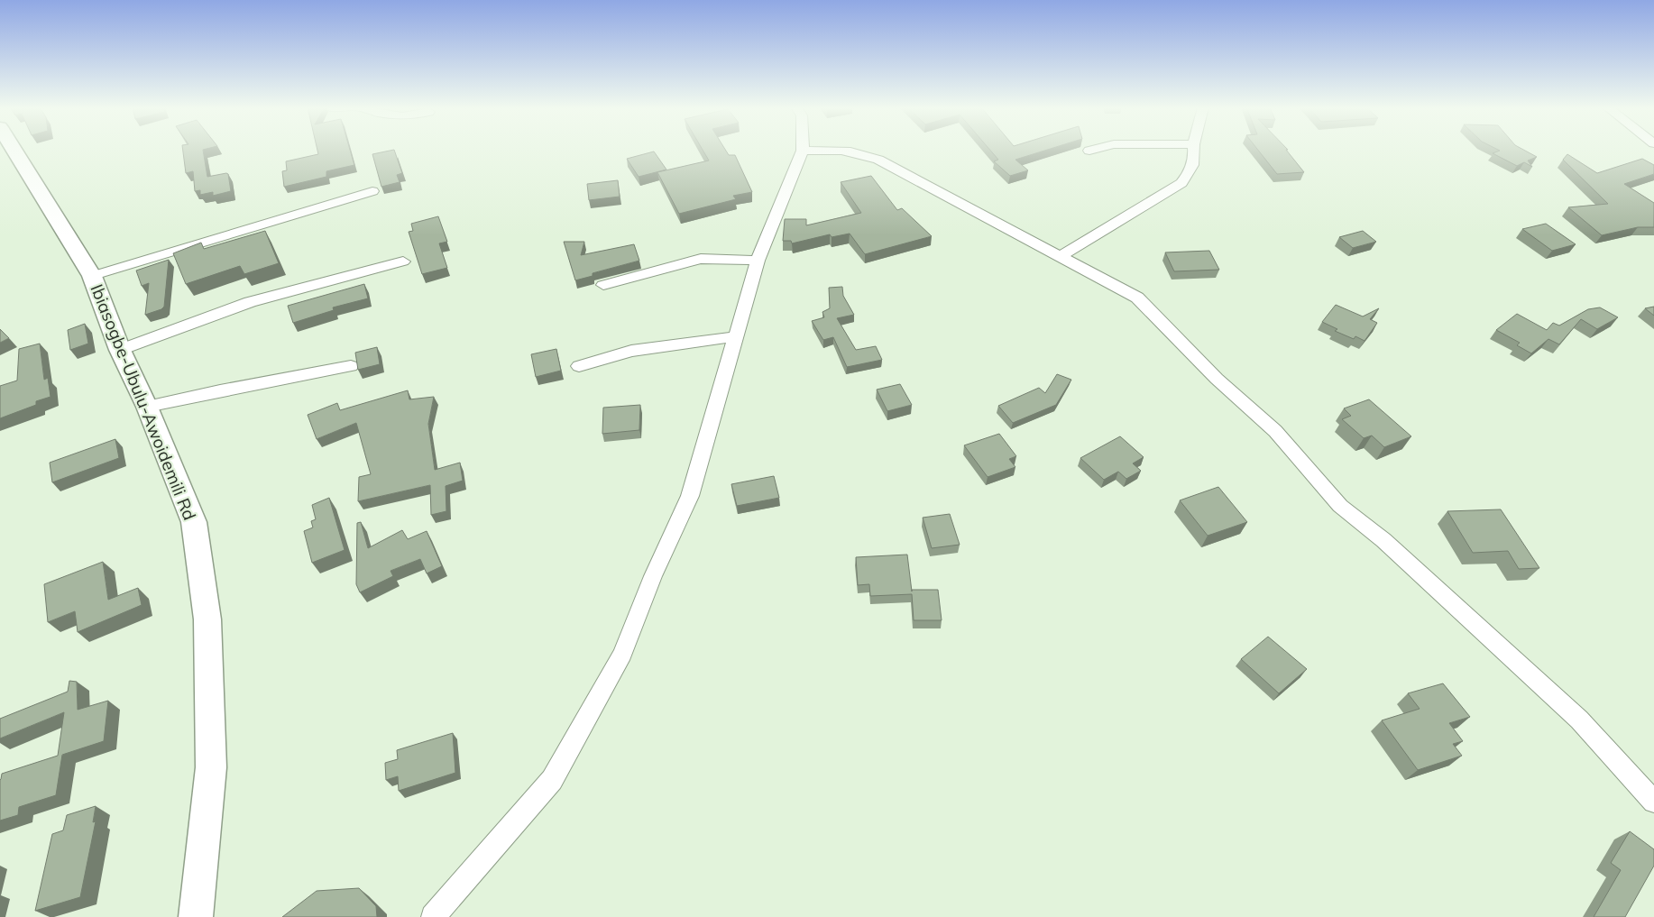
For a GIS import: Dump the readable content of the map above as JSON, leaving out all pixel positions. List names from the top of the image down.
{
  "streets": {
    "street": ["Ibiasogbe-Ubulu-Awoidemili Rd"]
  }
}
